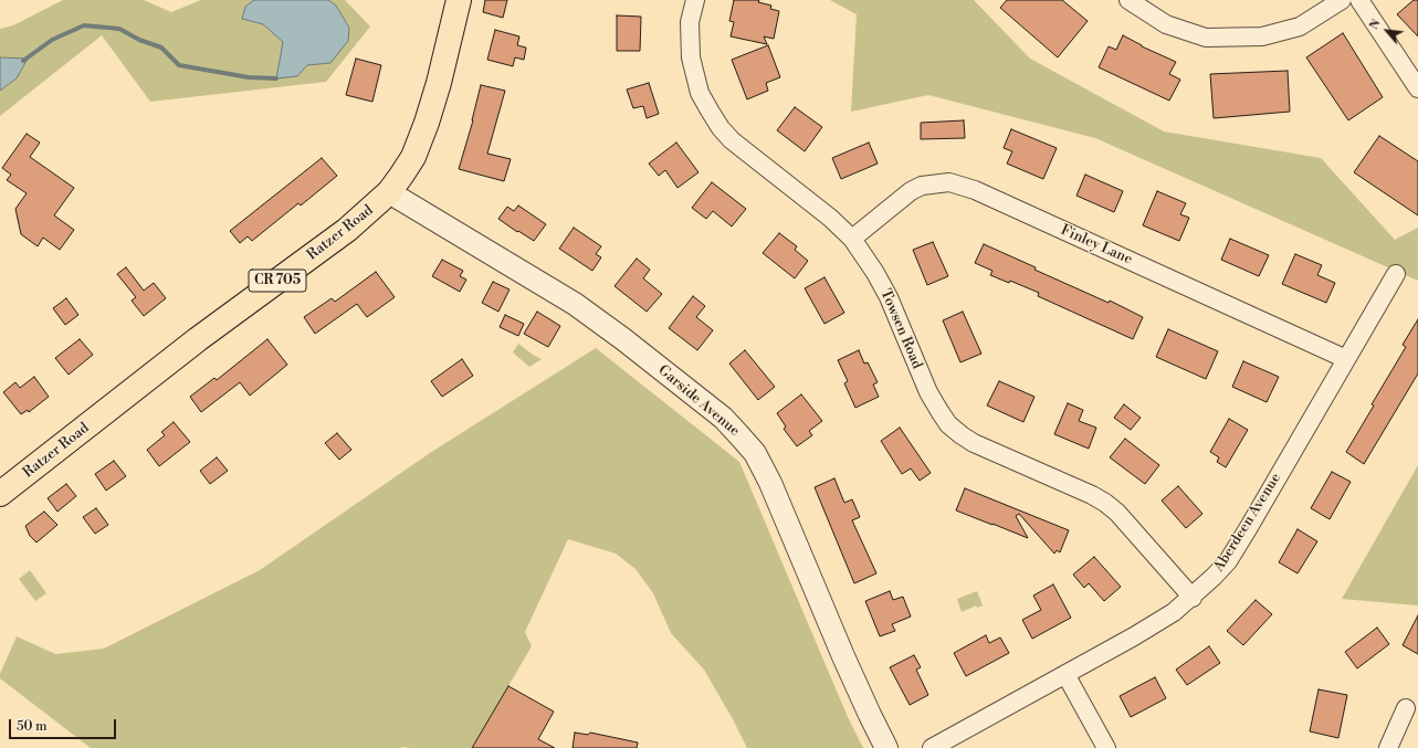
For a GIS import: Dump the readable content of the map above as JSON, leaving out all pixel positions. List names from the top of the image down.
{
  "streets": {
    "main road": ["Ratzer Road", "CR 705"],
    "street": [
      "Finley Lane",
      "Towsen Road",
      "Garside Avenue",
      "Aberdeen Avenue"
    ]
  },
  "crossings": [
    ["Ratzer Road", "Garside Avenue"],
    ["Finley Lane", "Towsen Road"],
    ["Finley Lane", "Aberdeen Avenue"],
    ["Towsen Road", "Aberdeen Avenue"]
  ],
  "scale_bar": "50 m",
  "north": "top left"
}
